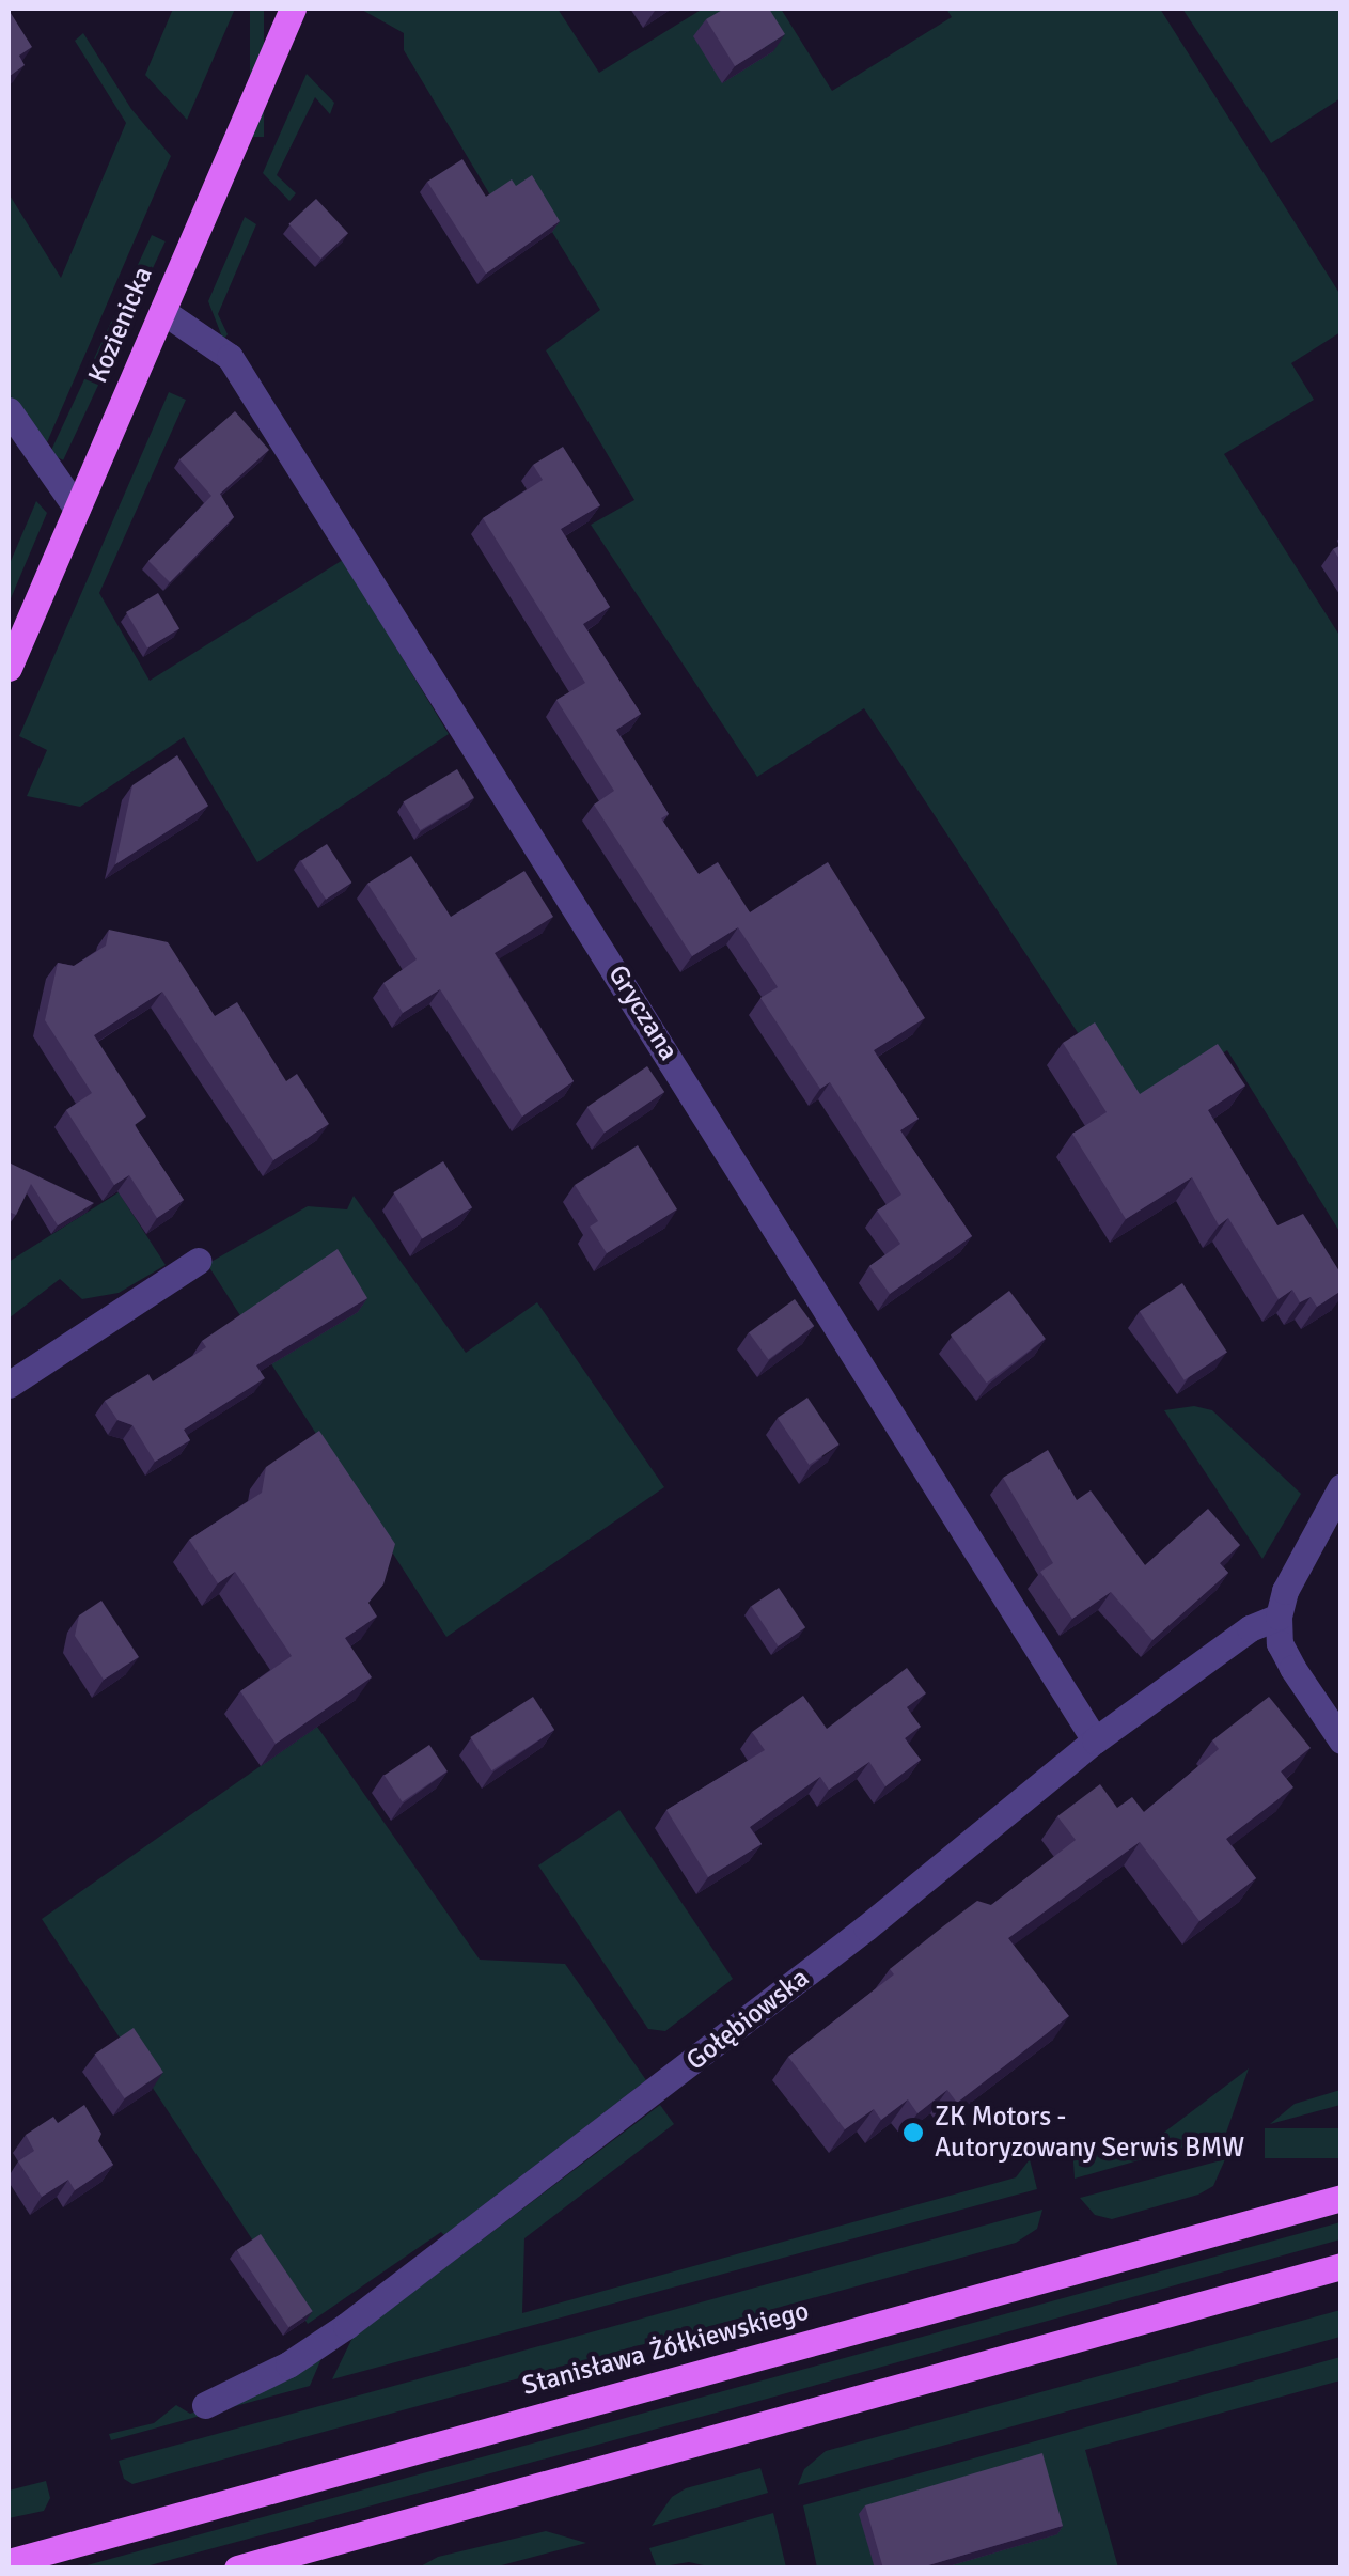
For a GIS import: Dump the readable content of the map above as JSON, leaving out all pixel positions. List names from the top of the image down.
{
  "streets": {
    "main road": ["Kozienicka", "Stanisława Żółkiewskiego"],
    "street": ["Gryczana", "Gołębiowska"]
  },
  "crossings": [
    ["Kozienicka", "Gryczana"],
    ["Gryczana", "Gołębiowska"]
  ],
  "places": ["ZK Motors - Autoryzowany Serwis BMW"]
}
